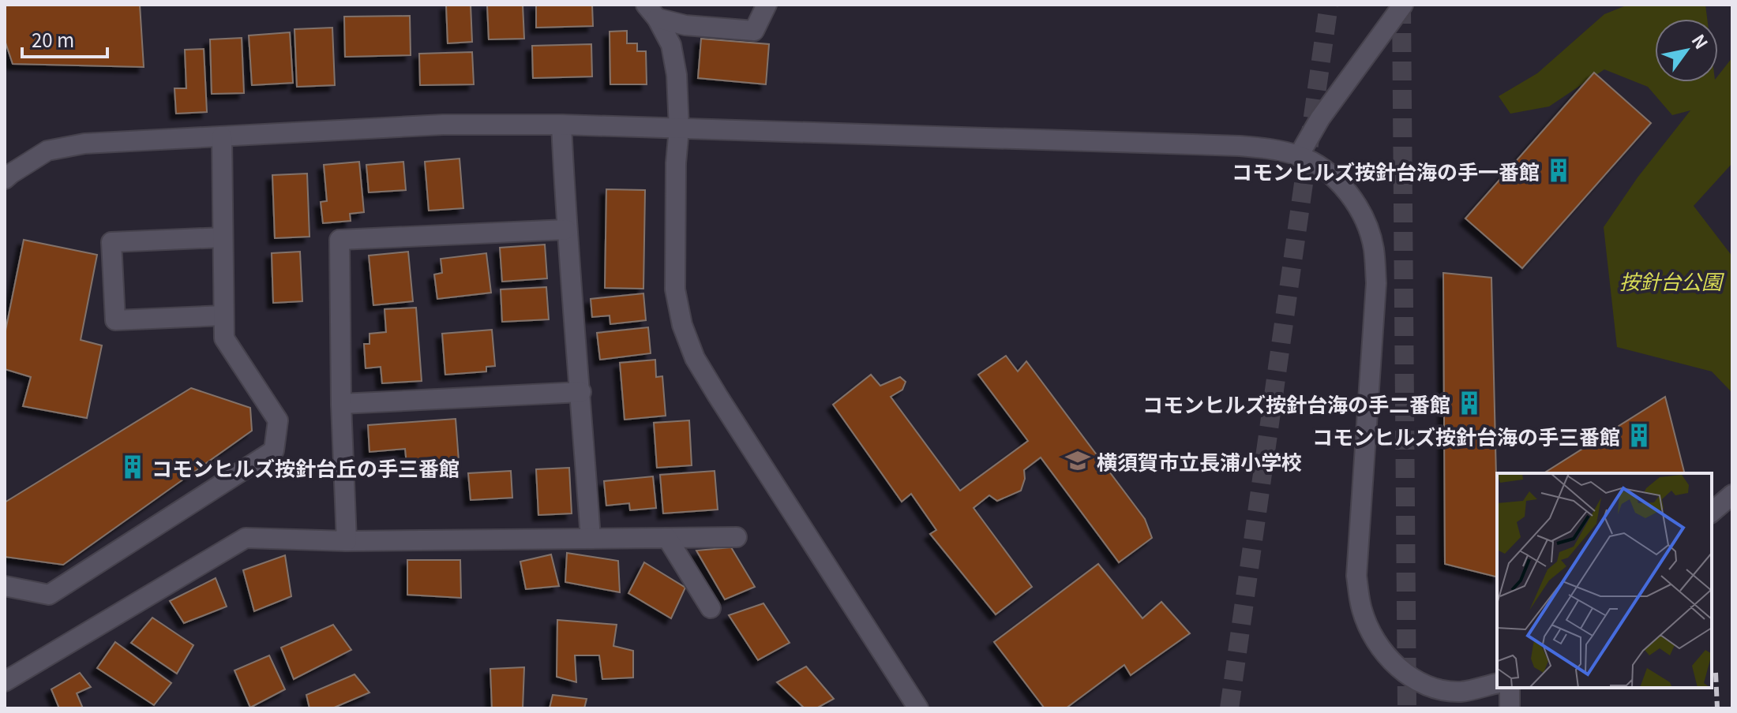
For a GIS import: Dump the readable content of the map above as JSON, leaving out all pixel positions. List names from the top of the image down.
{
  "parks": ["按針台公園"],
  "places": {
    "building": [
      "コモンヒルズ按針台海の手一番館",
      "コモンヒルズ按針台海の手二番館",
      "コモンヒルズ按針台海の手三番館",
      "コモンヒルズ按針台丘の手三番館"
    ],
    "school or university": ["横須賀市立長浦小学校"]
  },
  "scale_bar": "20 m",
  "north": "top right"
}
